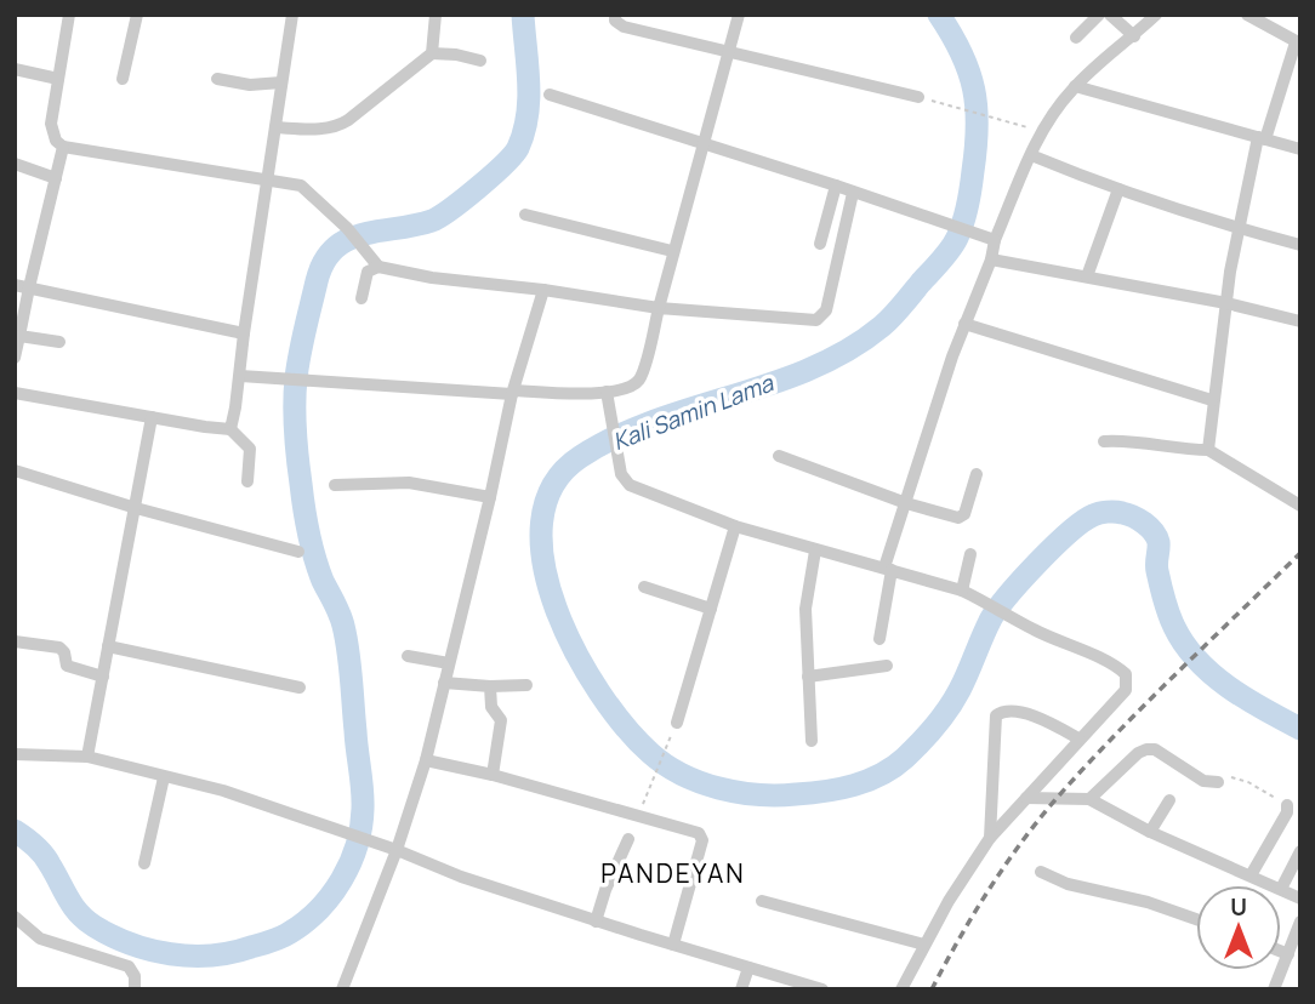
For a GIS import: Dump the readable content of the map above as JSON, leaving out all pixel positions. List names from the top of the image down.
{
  "districts": ["PANDEYAN"],
  "water": ["Kali Samin Lama"],
  "north": "top"
}
